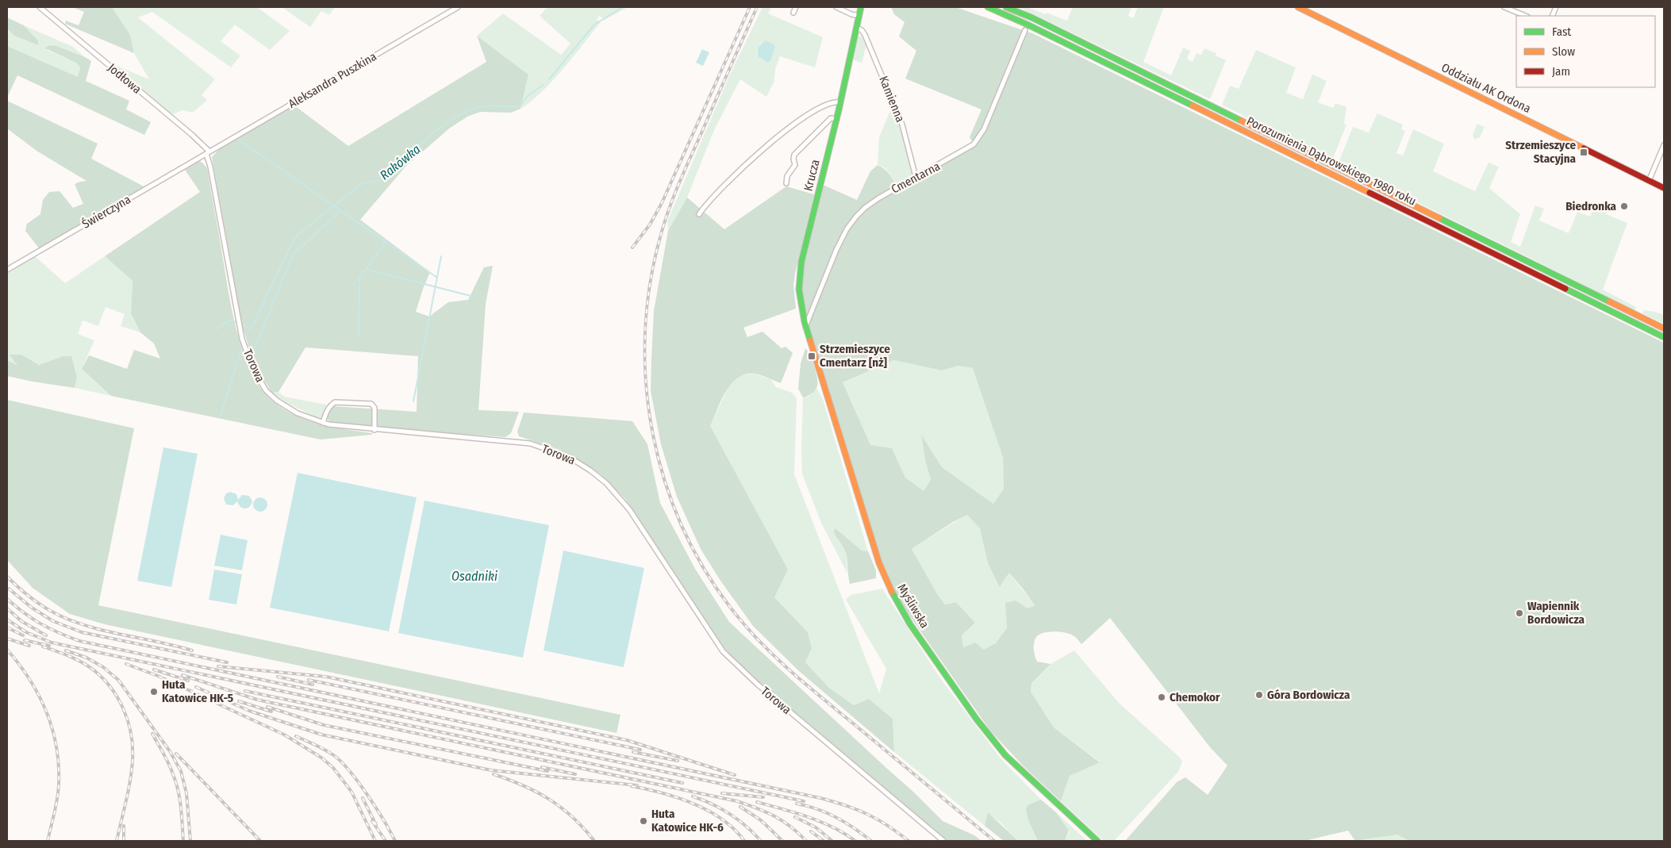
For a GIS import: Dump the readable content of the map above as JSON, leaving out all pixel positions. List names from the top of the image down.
{
  "streets": {
    "main road": [
      "Oddziału AK Ordona",
      "Porozumienia Dąbrowskiego 1980 roku",
      "Krucza",
      "Myśliwska"
    ],
    "street": [
      "Jodłowa",
      "Aleksandra Puszkina",
      "Kamienna",
      "Cmentarna",
      "Świerczyna",
      "Torowa"
    ]
  },
  "crossings": [
    ["Jodłowa", "Aleksandra Puszkina"],
    ["Jodłowa", "Świerczyna"],
    ["Jodłowa", "Torowa"],
    ["Aleksandra Puszkina", "Świerczyna"],
    ["Aleksandra Puszkina", "Torowa"],
    ["Kamienna", "Cmentarna"],
    ["Krucza", "Cmentarna"],
    ["Krucza", "Myśliwska"],
    ["Cmentarna", "Myśliwska"],
    ["Świerczyna", "Torowa"]
  ],
  "water": ["Rakówka", "Osadniki"],
  "places": {
    "transit": ["Strzemieszyce Stacyjna", "Strzemieszyce Cmentarz [nż]"],
    "other": [
      "Biedronka",
      "Wapiennik Bordowicza",
      "Huta Katowice HK-5",
      "Góra Bordowicza",
      "Chemokor",
      "Huta Katowice HK-6"
    ]
  },
  "legend": ["Fast", "Slow", "Jam"]
}
